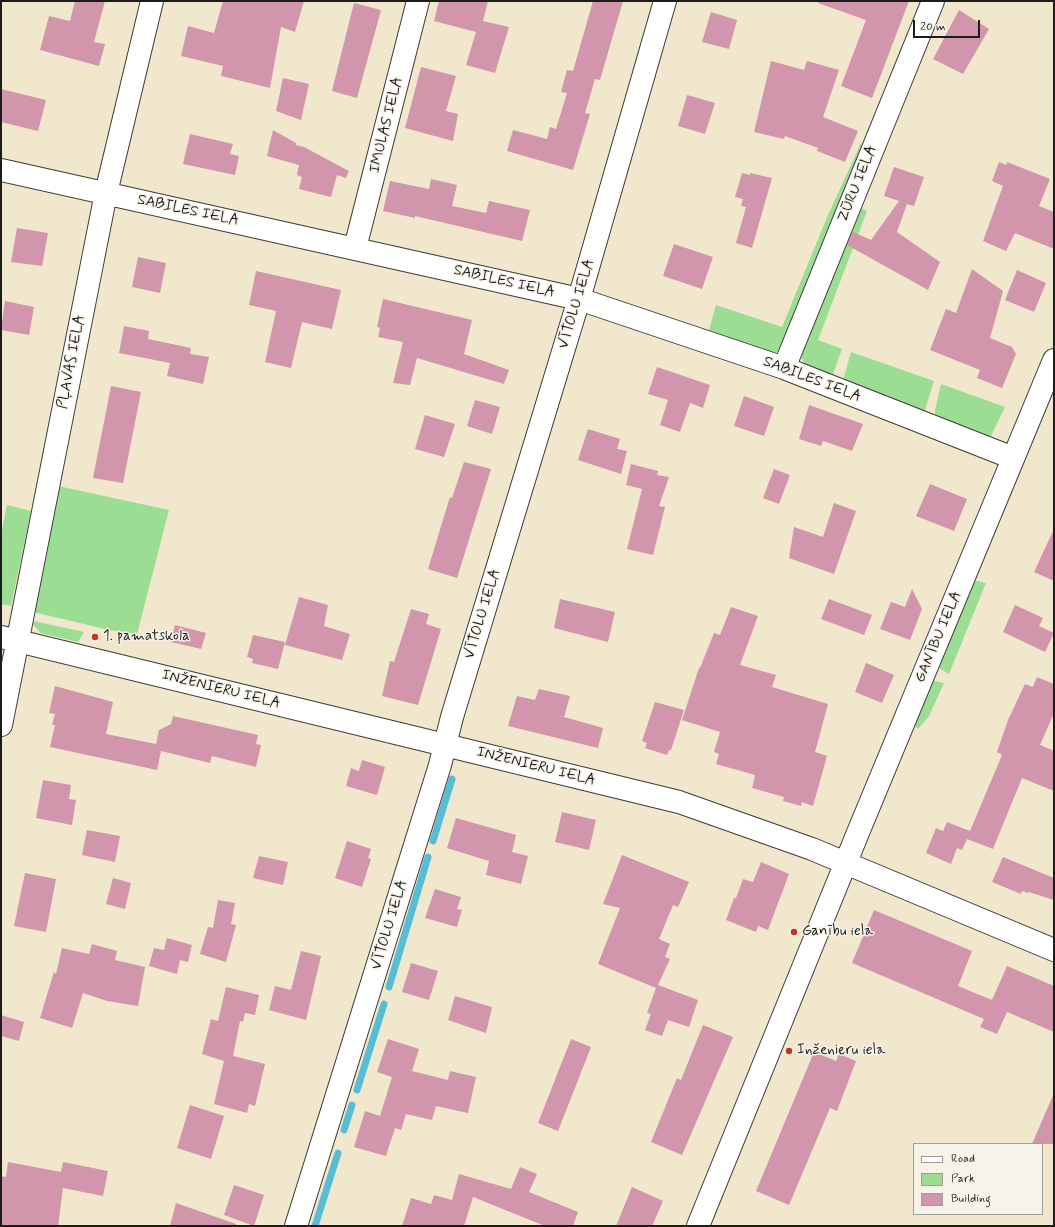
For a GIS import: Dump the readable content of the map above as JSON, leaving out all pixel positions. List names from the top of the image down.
{
  "streets": {
    "street": [
      "IMULAS IELA",
      "ZŪRU IELA",
      "SABILES IELA",
      "VĪTOLU IELA",
      "PĻAVAS IELA",
      "GANĪBU IELA",
      "INŽENIERU IELA"
    ]
  },
  "crossings": [
    ["IMULAS IELA", "SABILES IELA"],
    ["ZŪRU IELA", "SABILES IELA"],
    ["SABILES IELA", "VĪTOLU IELA"],
    ["SABILES IELA", "PĻAVAS IELA"],
    ["SABILES IELA", "GANĪBU IELA"],
    ["VĪTOLU IELA", "INŽENIERU IELA"],
    ["PĻAVAS IELA", "INŽENIERU IELA"],
    ["GANĪBU IELA", "INŽENIERU IELA"]
  ],
  "places": ["1. pamatskola", "Ganību iela", "Inženieru iela"],
  "legend": ["Road", "Park", "Building"],
  "scale_bar": "20 m"
}
